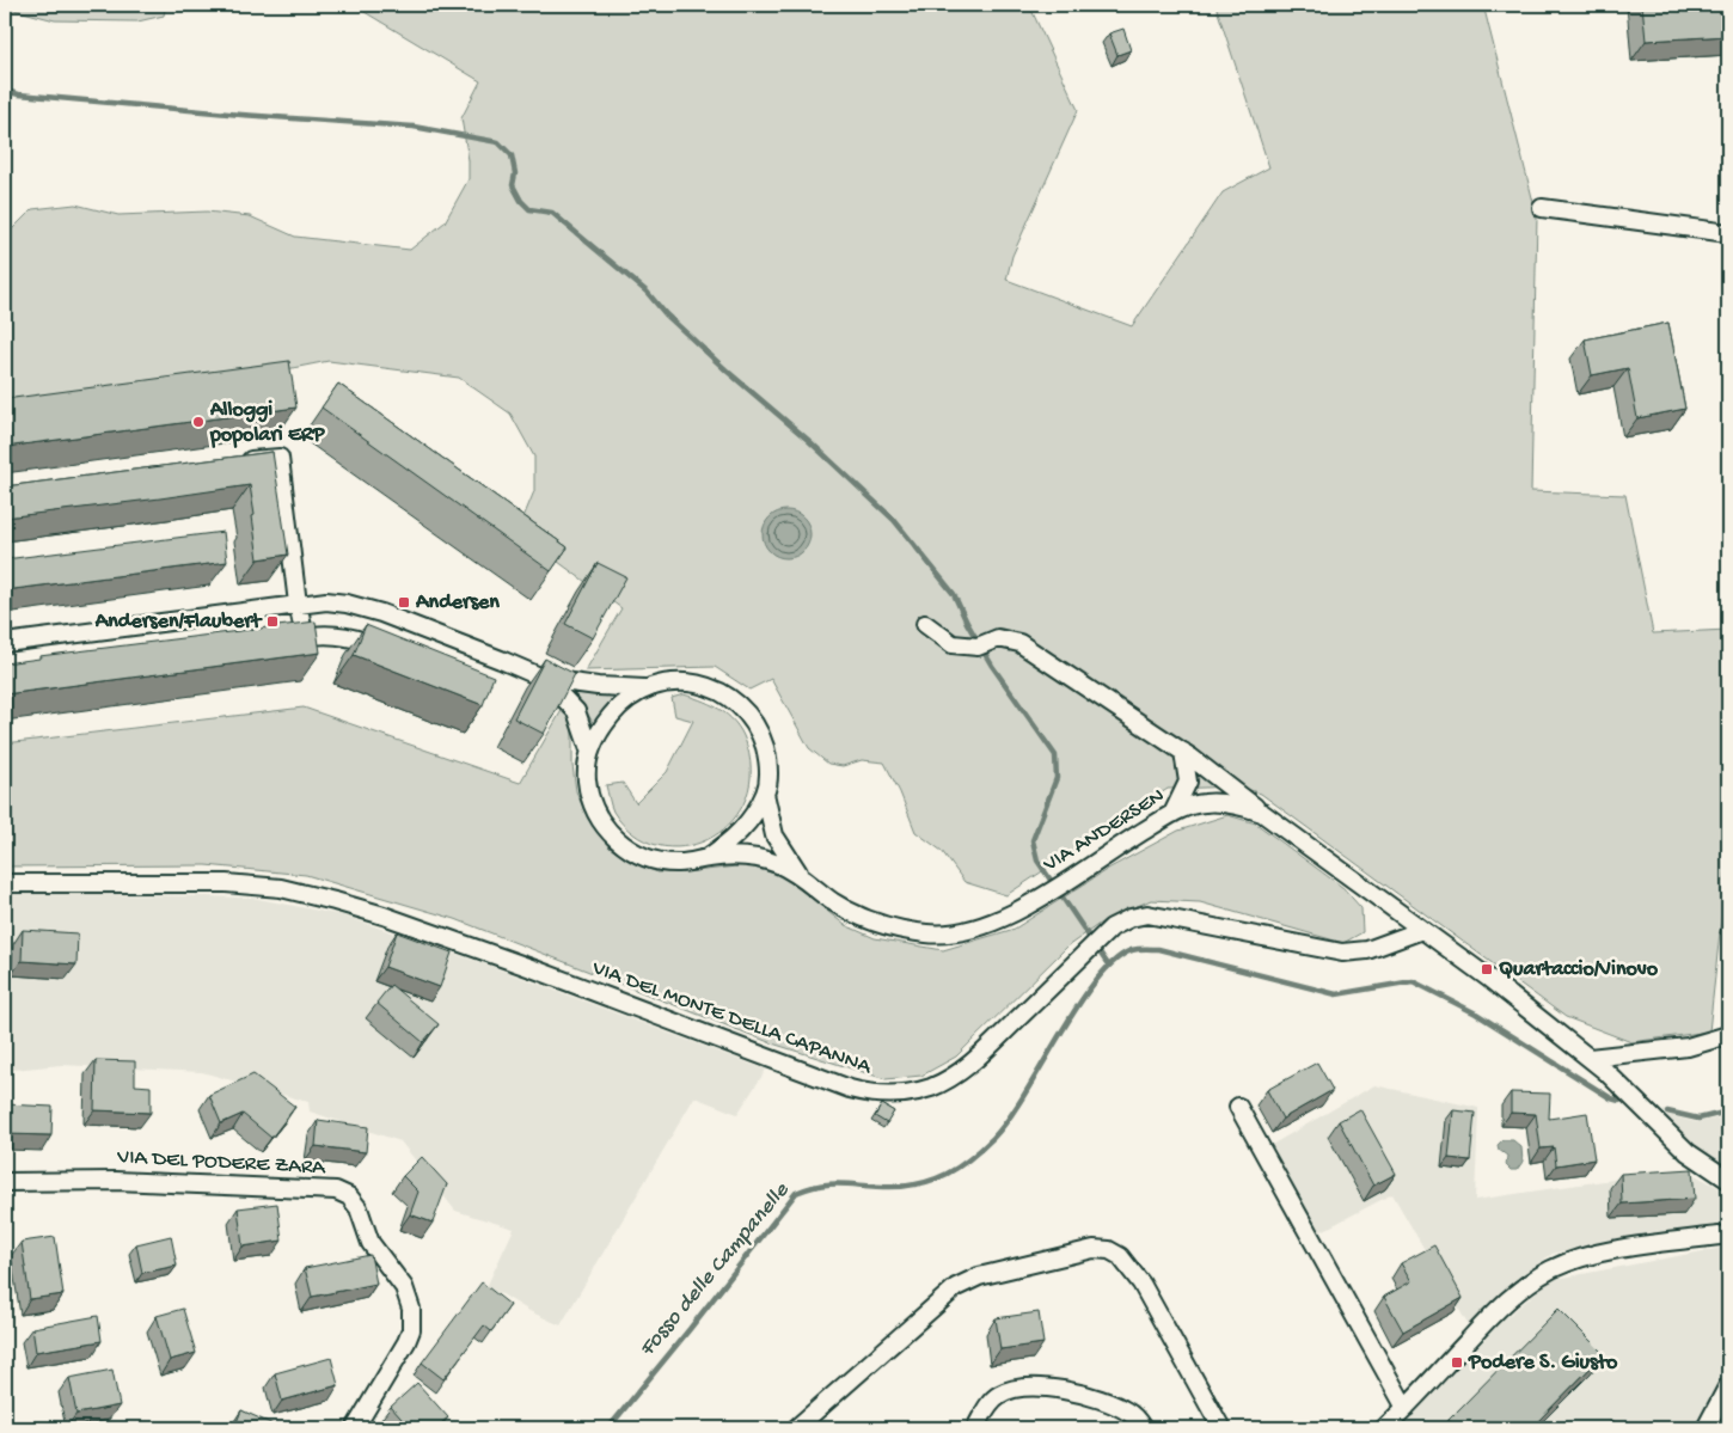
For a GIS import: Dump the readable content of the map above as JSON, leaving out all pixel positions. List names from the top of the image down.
{
  "streets": {
    "street": ["VIA ANDERSEN", "VIA DEL MONTE DELLA CAPANNA", "VIA DEL PODERE ZARA"]
  },
  "crossings": [
    ["VIA ANDERSEN", "VIA DEL MONTE DELLA CAPANNA"]
  ],
  "water": ["Fosso delle Campanelle"],
  "places": {
    "other": ["Alloggi popolari ERP"],
    "transit": [
      "Andersen",
      "Andersen/Flaubert",
      "Quartaccio/Vinovo",
      "Podere S. Giusto"
    ]
  }
}
